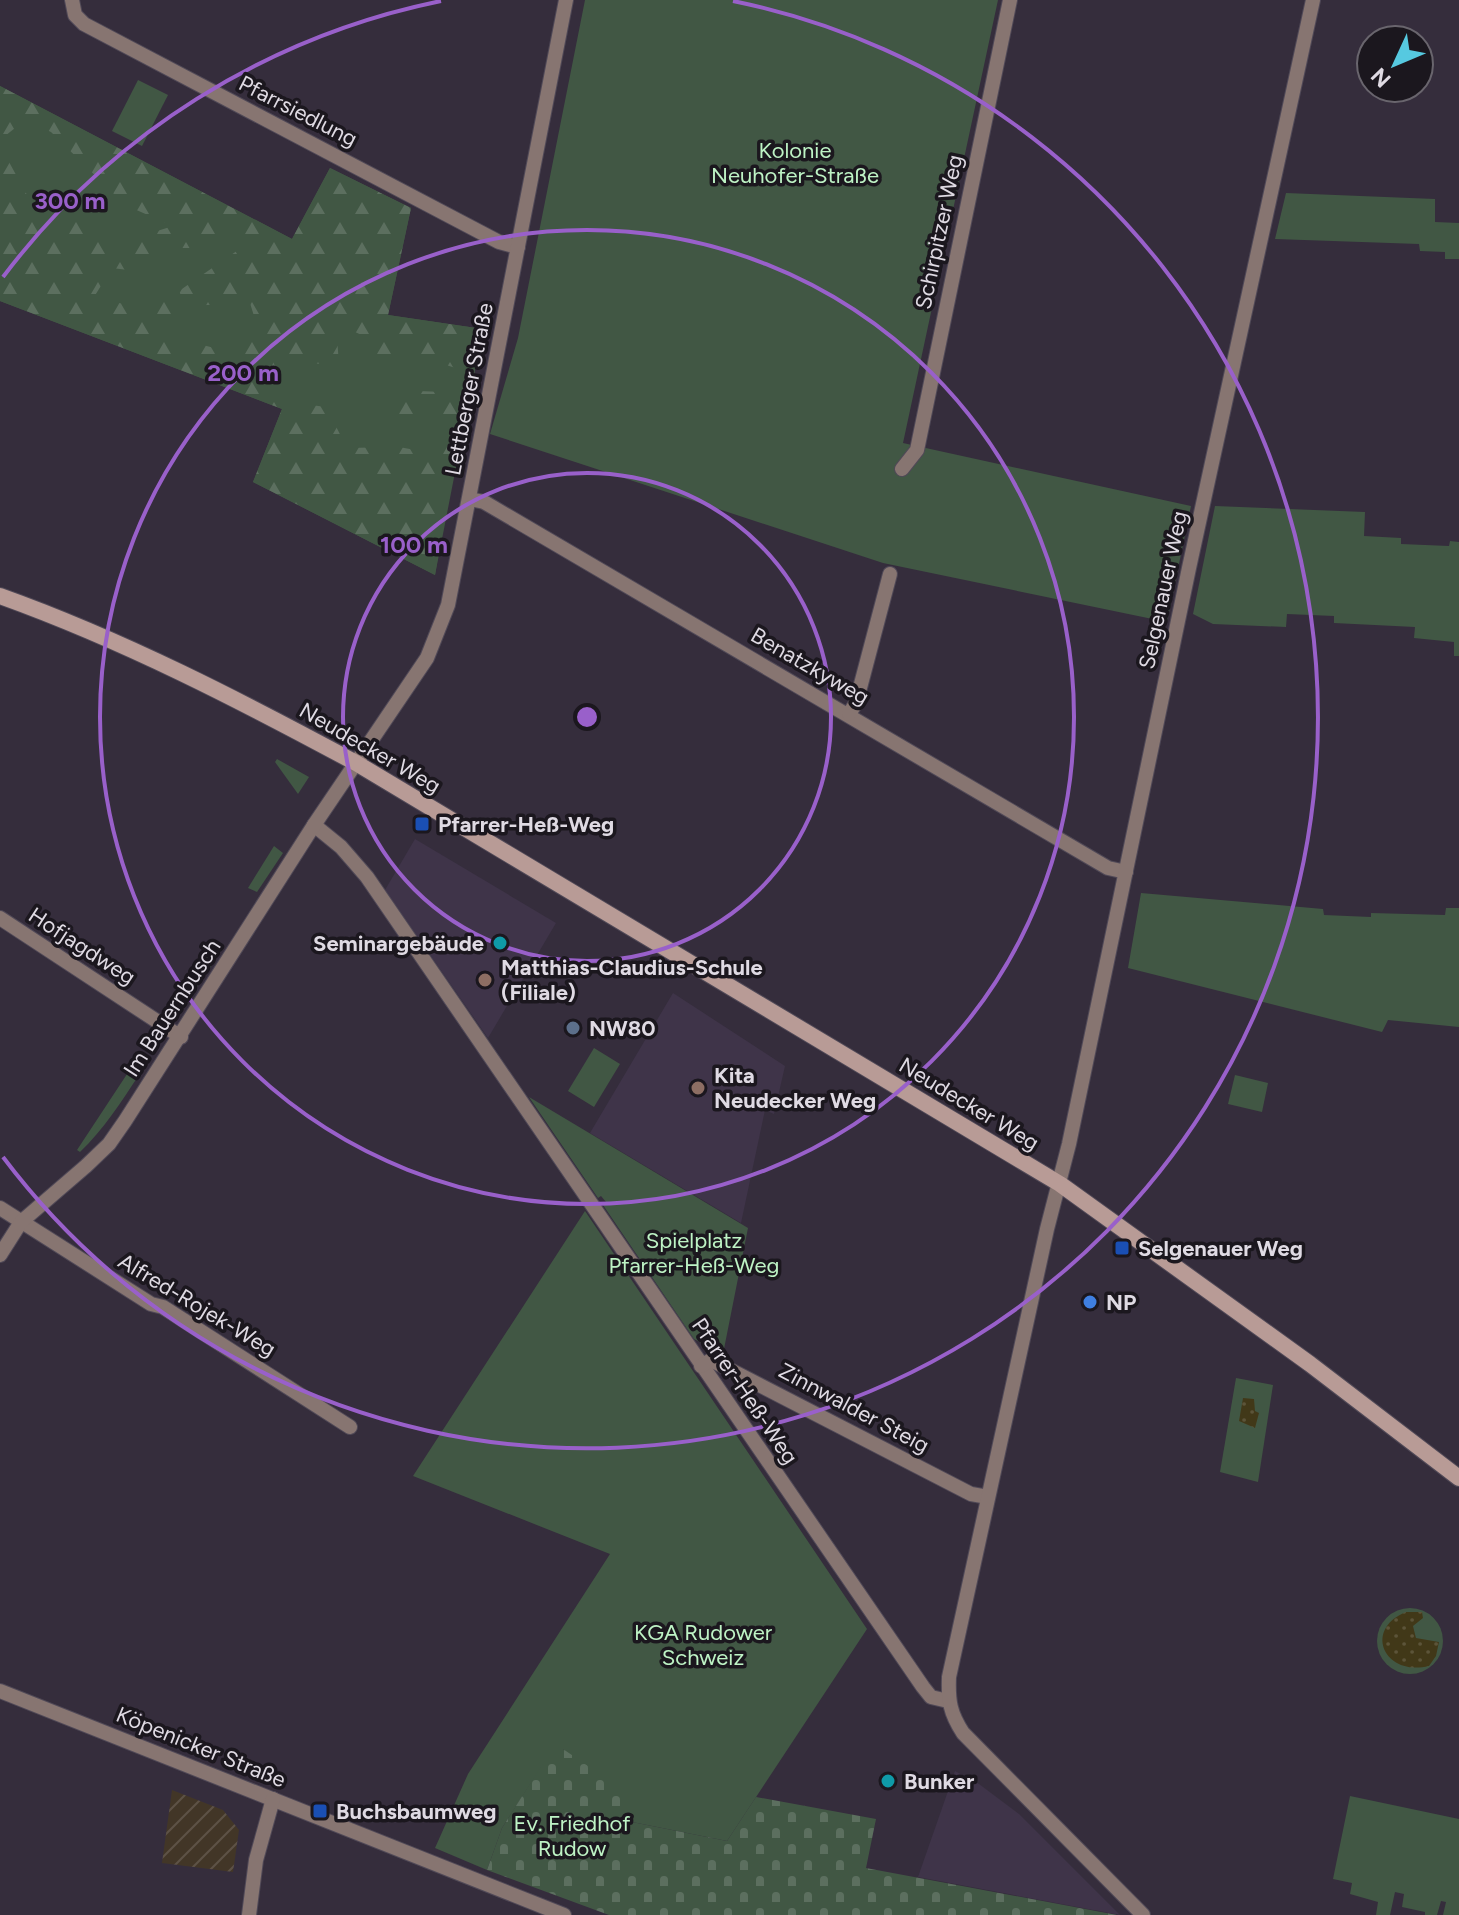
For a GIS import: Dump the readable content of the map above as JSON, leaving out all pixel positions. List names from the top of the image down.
{
  "streets": {
    "street": [
      "Pfarrsiedlung",
      "Schirpitzer Weg",
      "Lettberger Straße",
      "Selgenauer Weg",
      "Benatzkyweg",
      "Neudecker Weg",
      "Hofjagdweg",
      "Im Bauernbusch",
      "Alfred-Rojek-Weg",
      "Pfarrer-Heß-Weg",
      "Zinnwalder Steig",
      "Köpenicker Straße"
    ]
  },
  "crossings": [
    ["Pfarrsiedlung", "Lettberger Straße"],
    ["Lettberger Straße", "Benatzkyweg"],
    ["Lettberger Straße", "Neudecker Weg"],
    ["Lettberger Straße", "Im Bauernbusch"],
    ["Selgenauer Weg", "Benatzkyweg"],
    ["Selgenauer Weg", "Neudecker Weg"],
    ["Selgenauer Weg", "Pfarrer-Heß-Weg"],
    ["Selgenauer Weg", "Zinnwalder Steig"],
    ["Neudecker Weg", "Im Bauernbusch"],
    ["Hofjagdweg", "Im Bauernbusch"],
    ["Im Bauernbusch", "Alfred-Rojek-Weg"],
    ["Im Bauernbusch", "Pfarrer-Heß-Weg"],
    ["Pfarrer-Heß-Weg", "Zinnwalder Steig"]
  ],
  "parks": [
    "Kolonie Neuhofer-Straße",
    "Spielplatz Pfarrer-Heß-Weg",
    "KGA Rudower Schweiz",
    "Ev. Friedhof Rudow"
  ],
  "places": {
    "transit": ["Pfarrer-Heß-Weg", "Selgenauer Weg", "Buchsbaumweg"],
    "other": [
      "Seminargebäude",
      "Matthias-Claudius-Schule (Filiale)",
      "NW80",
      "Kita Neudecker Weg",
      "NP",
      "Bunker"
    ]
  },
  "north": "bottom left",
  "rings": ["300 m", "200 m", "100 m"]
}
